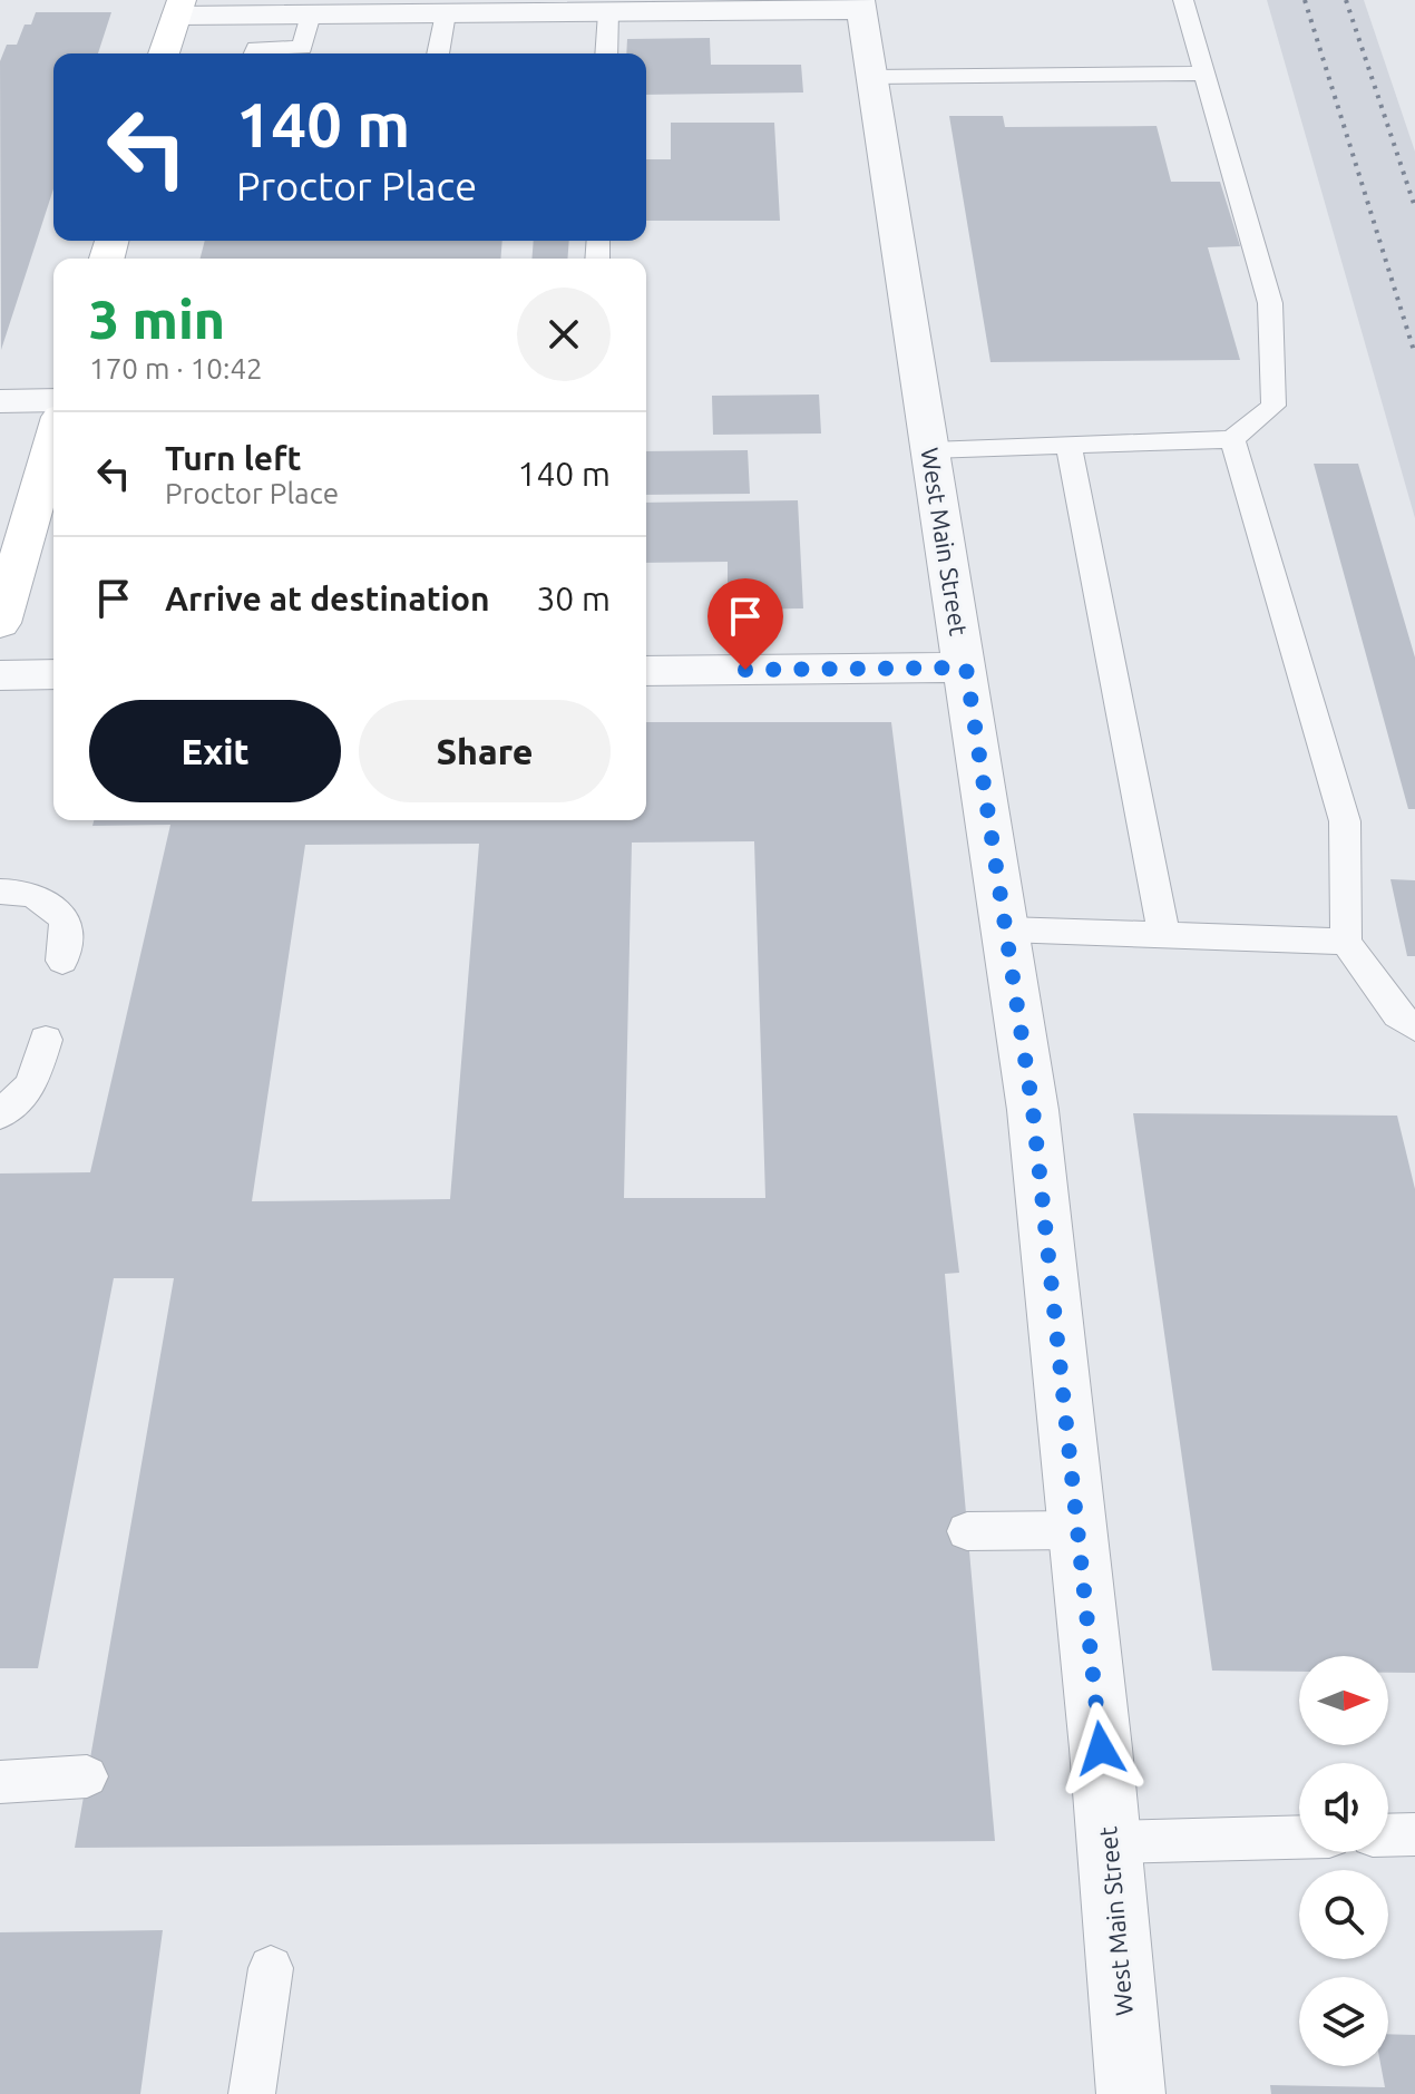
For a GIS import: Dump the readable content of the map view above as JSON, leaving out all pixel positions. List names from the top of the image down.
{
  "streets": {
    "street": ["West Main Street"]
  },
  "north": "right",
  "page": {
    "turn": ["140 m", "Proctor Place"],
    "heading": ["3 min", "170 m · 10:42"],
    "list": [
      {
        "name": "Turn left",
        "note": "Proctor Place",
        "value": "140 m"
      },
      {
        "name": "Arrive at destination",
        "value": "30 m"
      }
    ],
    "buttons": ["Exit", "Share"]
  }
}
